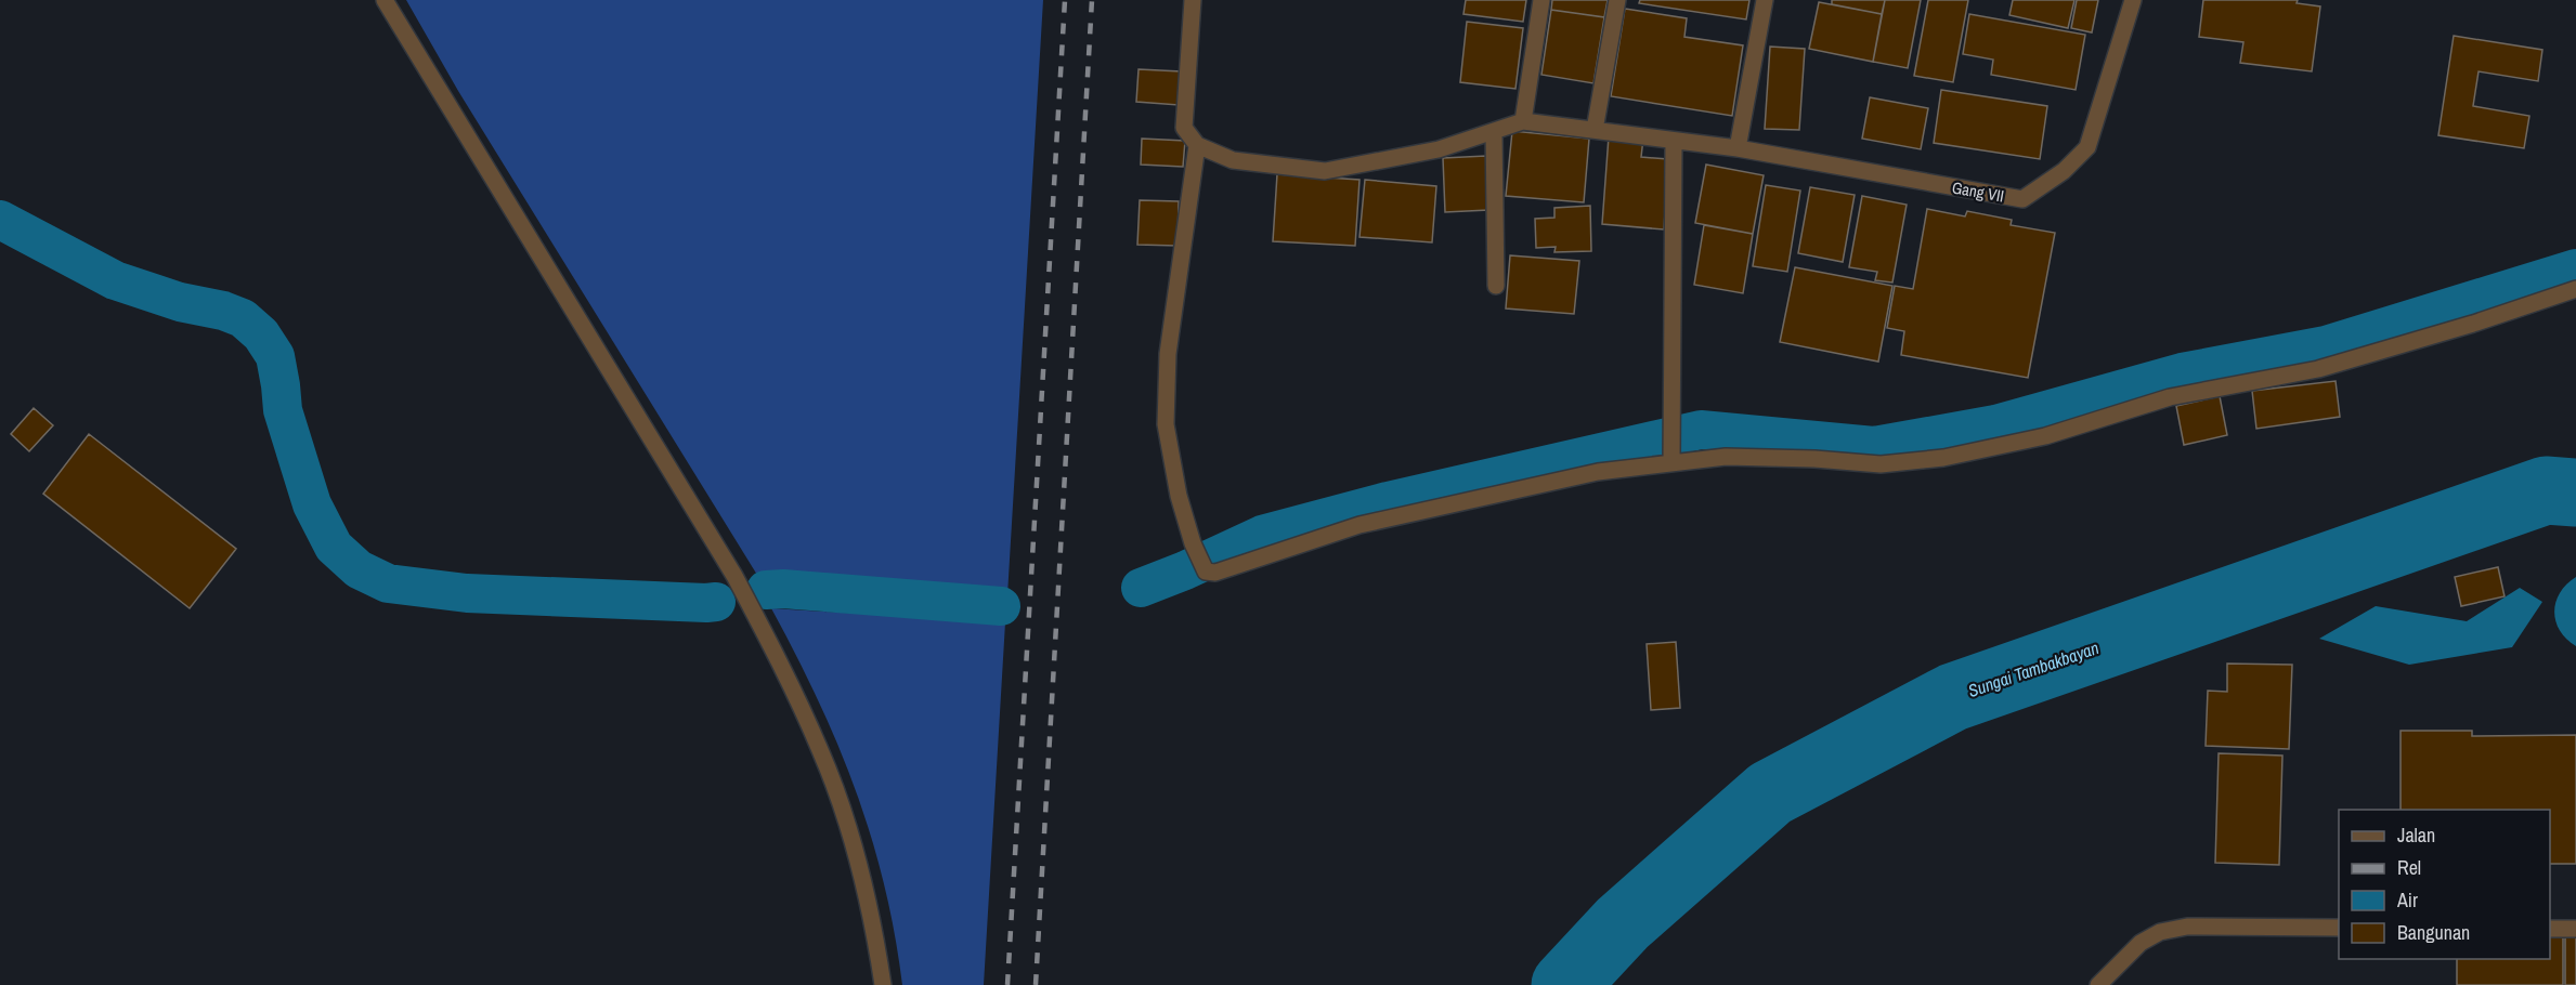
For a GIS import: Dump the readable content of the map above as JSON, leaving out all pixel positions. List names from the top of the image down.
{
  "streets": {
    "street": ["Gang VII"]
  },
  "water": ["Sungai Tambakbayan"],
  "legend": [
    "Jalan",
    "Rel",
    "Air",
    "Bangunan"
  ]
}
